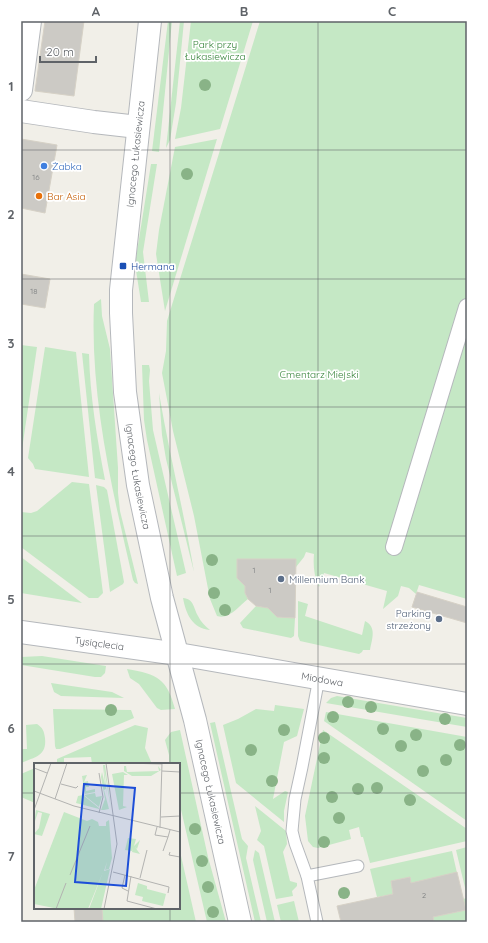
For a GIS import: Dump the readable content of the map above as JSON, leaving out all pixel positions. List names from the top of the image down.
{
  "streets": {
    "street": ["Ignacego Łukasiewicza", "Tysiąclecia", "Miodowa"]
  },
  "crossings": [
    ["Ignacego Łukasiewicza", "Tysiąclecia"],
    ["Ignacego Łukasiewicza", "Miodowa"],
    ["Tysiąclecia", "Miodowa"]
  ],
  "parks": ["Park przy Łukasiewicza", "Cmentarz Miejski"],
  "places": {
    "other": [
      "Żabka",
      "Bar Asia",
      "Millennium Bank",
      "Parking strzeżony"
    ],
    "transit": ["Hermana"]
  },
  "house_numbers": [
    "16",
    "18",
    "1",
    "1",
    "2"
  ],
  "scale_bar": "20 m",
  "grid": {
    "columns": ["A", "B", "C"],
    "rows": [
      "1",
      "2",
      "3",
      "4",
      "5",
      "6",
      "7"
    ]
  }
}
